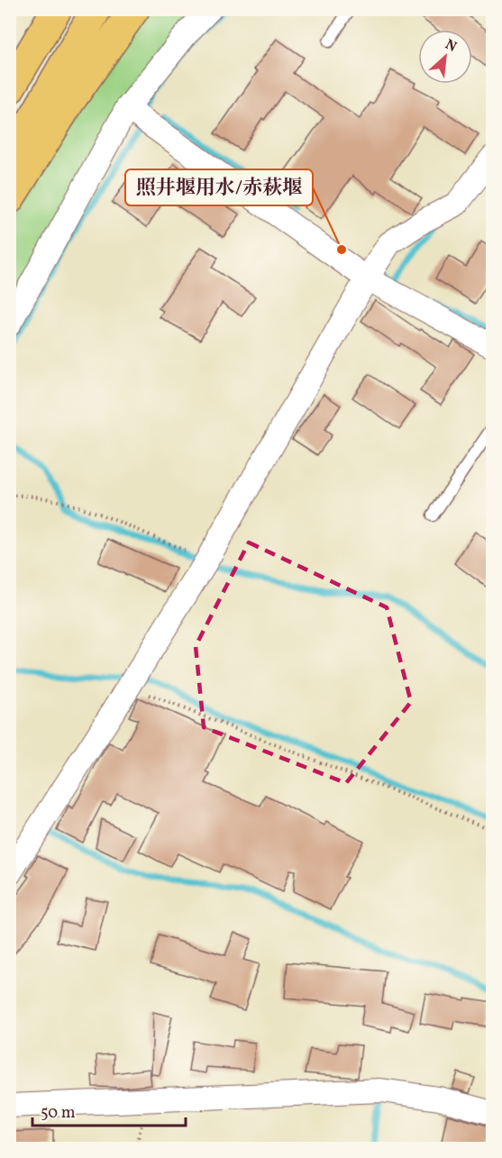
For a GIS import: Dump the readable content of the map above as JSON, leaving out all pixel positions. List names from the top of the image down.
{
  "places": ["照井堰用水/赤萩堰"],
  "scale_bar": "50 m",
  "north": "top right"
}
